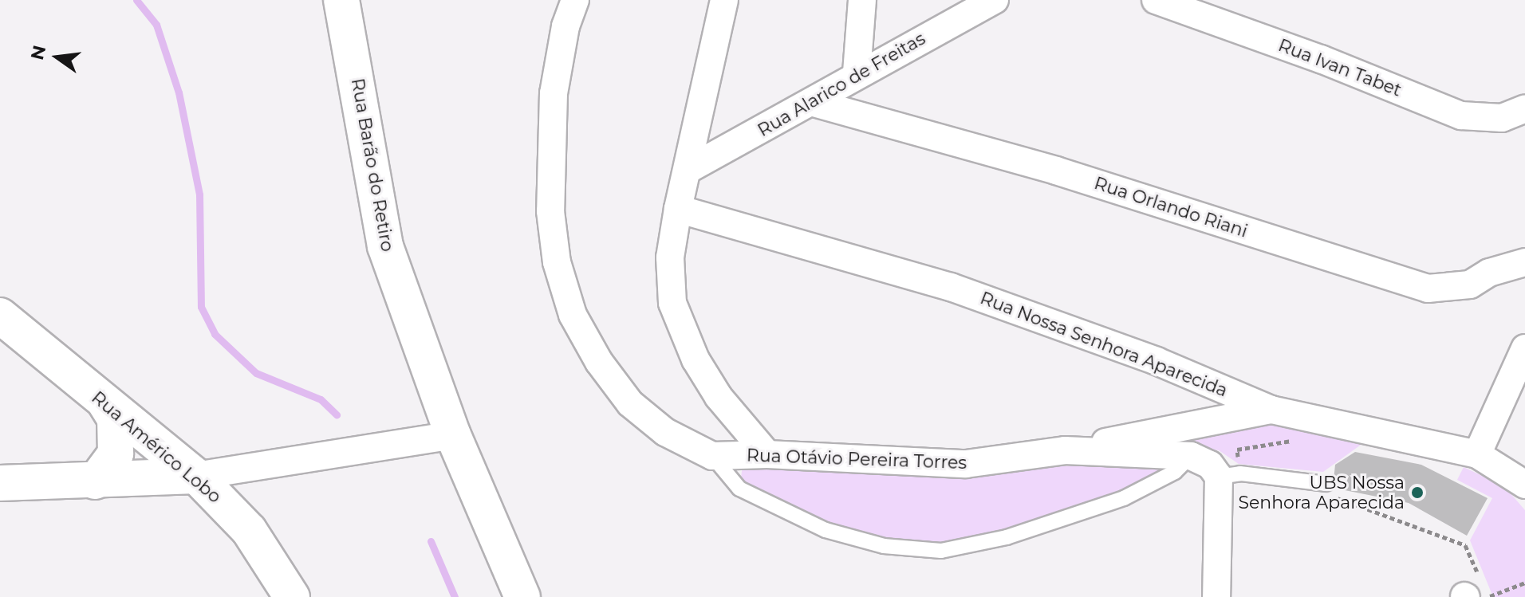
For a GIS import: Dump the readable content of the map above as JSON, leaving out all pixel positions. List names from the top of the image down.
{
  "streets": {
    "main road": ["Rua Barão do Retiro", "Rua Américo Lobo"],
    "street": [
      "Rua Ivan Tabet",
      "Rua Alarico de Freitas",
      "Rua Orlando Riani",
      "Rua Nossa Senhora Aparecida",
      "Rua Otávio Pereira Torres"
    ]
  },
  "crossings": [
    ["Rua Alarico de Freitas", "Rua Orlando Riani"]
  ],
  "places": ["UBS Nossa Senhora Aparecida"],
  "north": "left"
}
